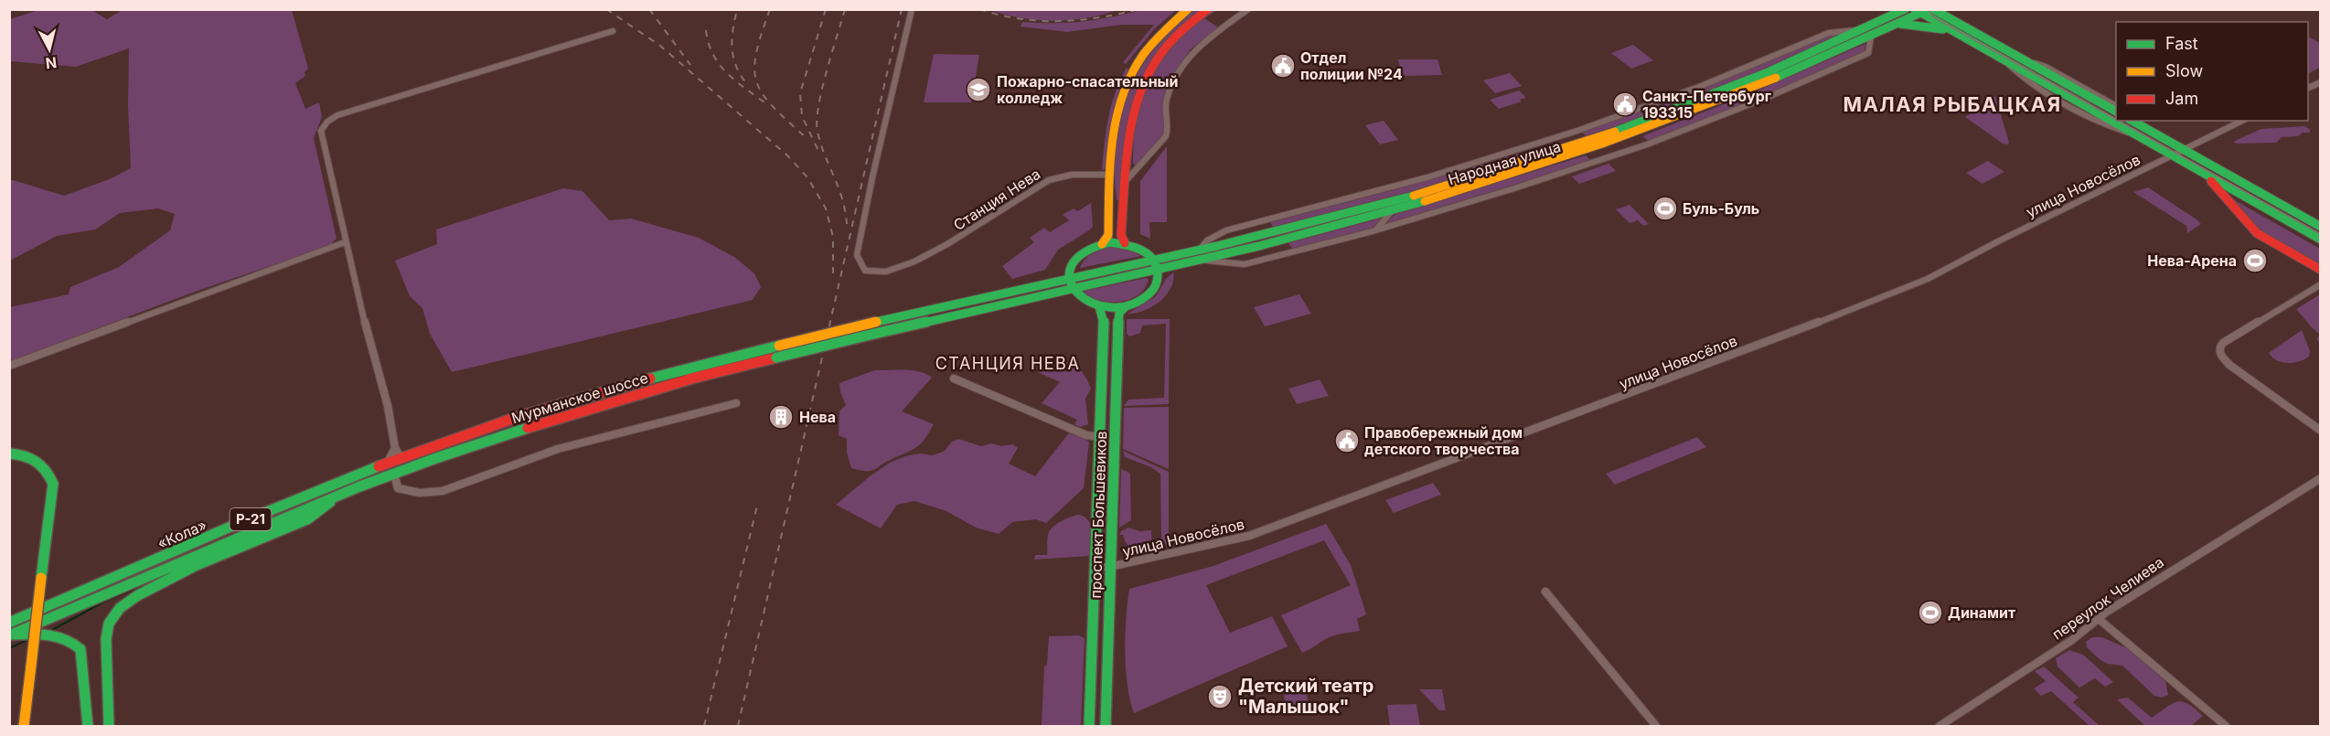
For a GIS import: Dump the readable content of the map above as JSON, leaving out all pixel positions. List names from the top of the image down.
{
  "streets": {
    "main road": [
      "Народная улица",
      "Мурманское шоссе",
      "проспект Большевиков",
      "Р-21",
      "«Кола»"
    ],
    "street": ["улица Новосёлов", "Станция Нева", "переулок Челиева"]
  },
  "crossings": [
    ["Народная улица", "Мурманское шоссе"],
    ["улица Новосёлов", "проспект Большевиков"],
    ["Мурманское шоссе", "«Кола»"]
  ],
  "districts": ["МАЛАЯ РЫБАЦКАЯ", "СТАНЦИЯ НЕВА"],
  "places": {
    "public building": ["Отдел полиции №24", "Санкт-Петербург 193315", "Правобережный дом детского творчества"],
    "school or university": ["Пожарно-спасательный колледж"],
    "sports": ["Буль-Буль", "Нева-Арена", "Динамит"],
    "building": ["Нева"],
    "theatre": ["Детский театр \"Малышок\""]
  },
  "legend": ["Fast", "Slow", "Jam"],
  "north": "bottom"
}
